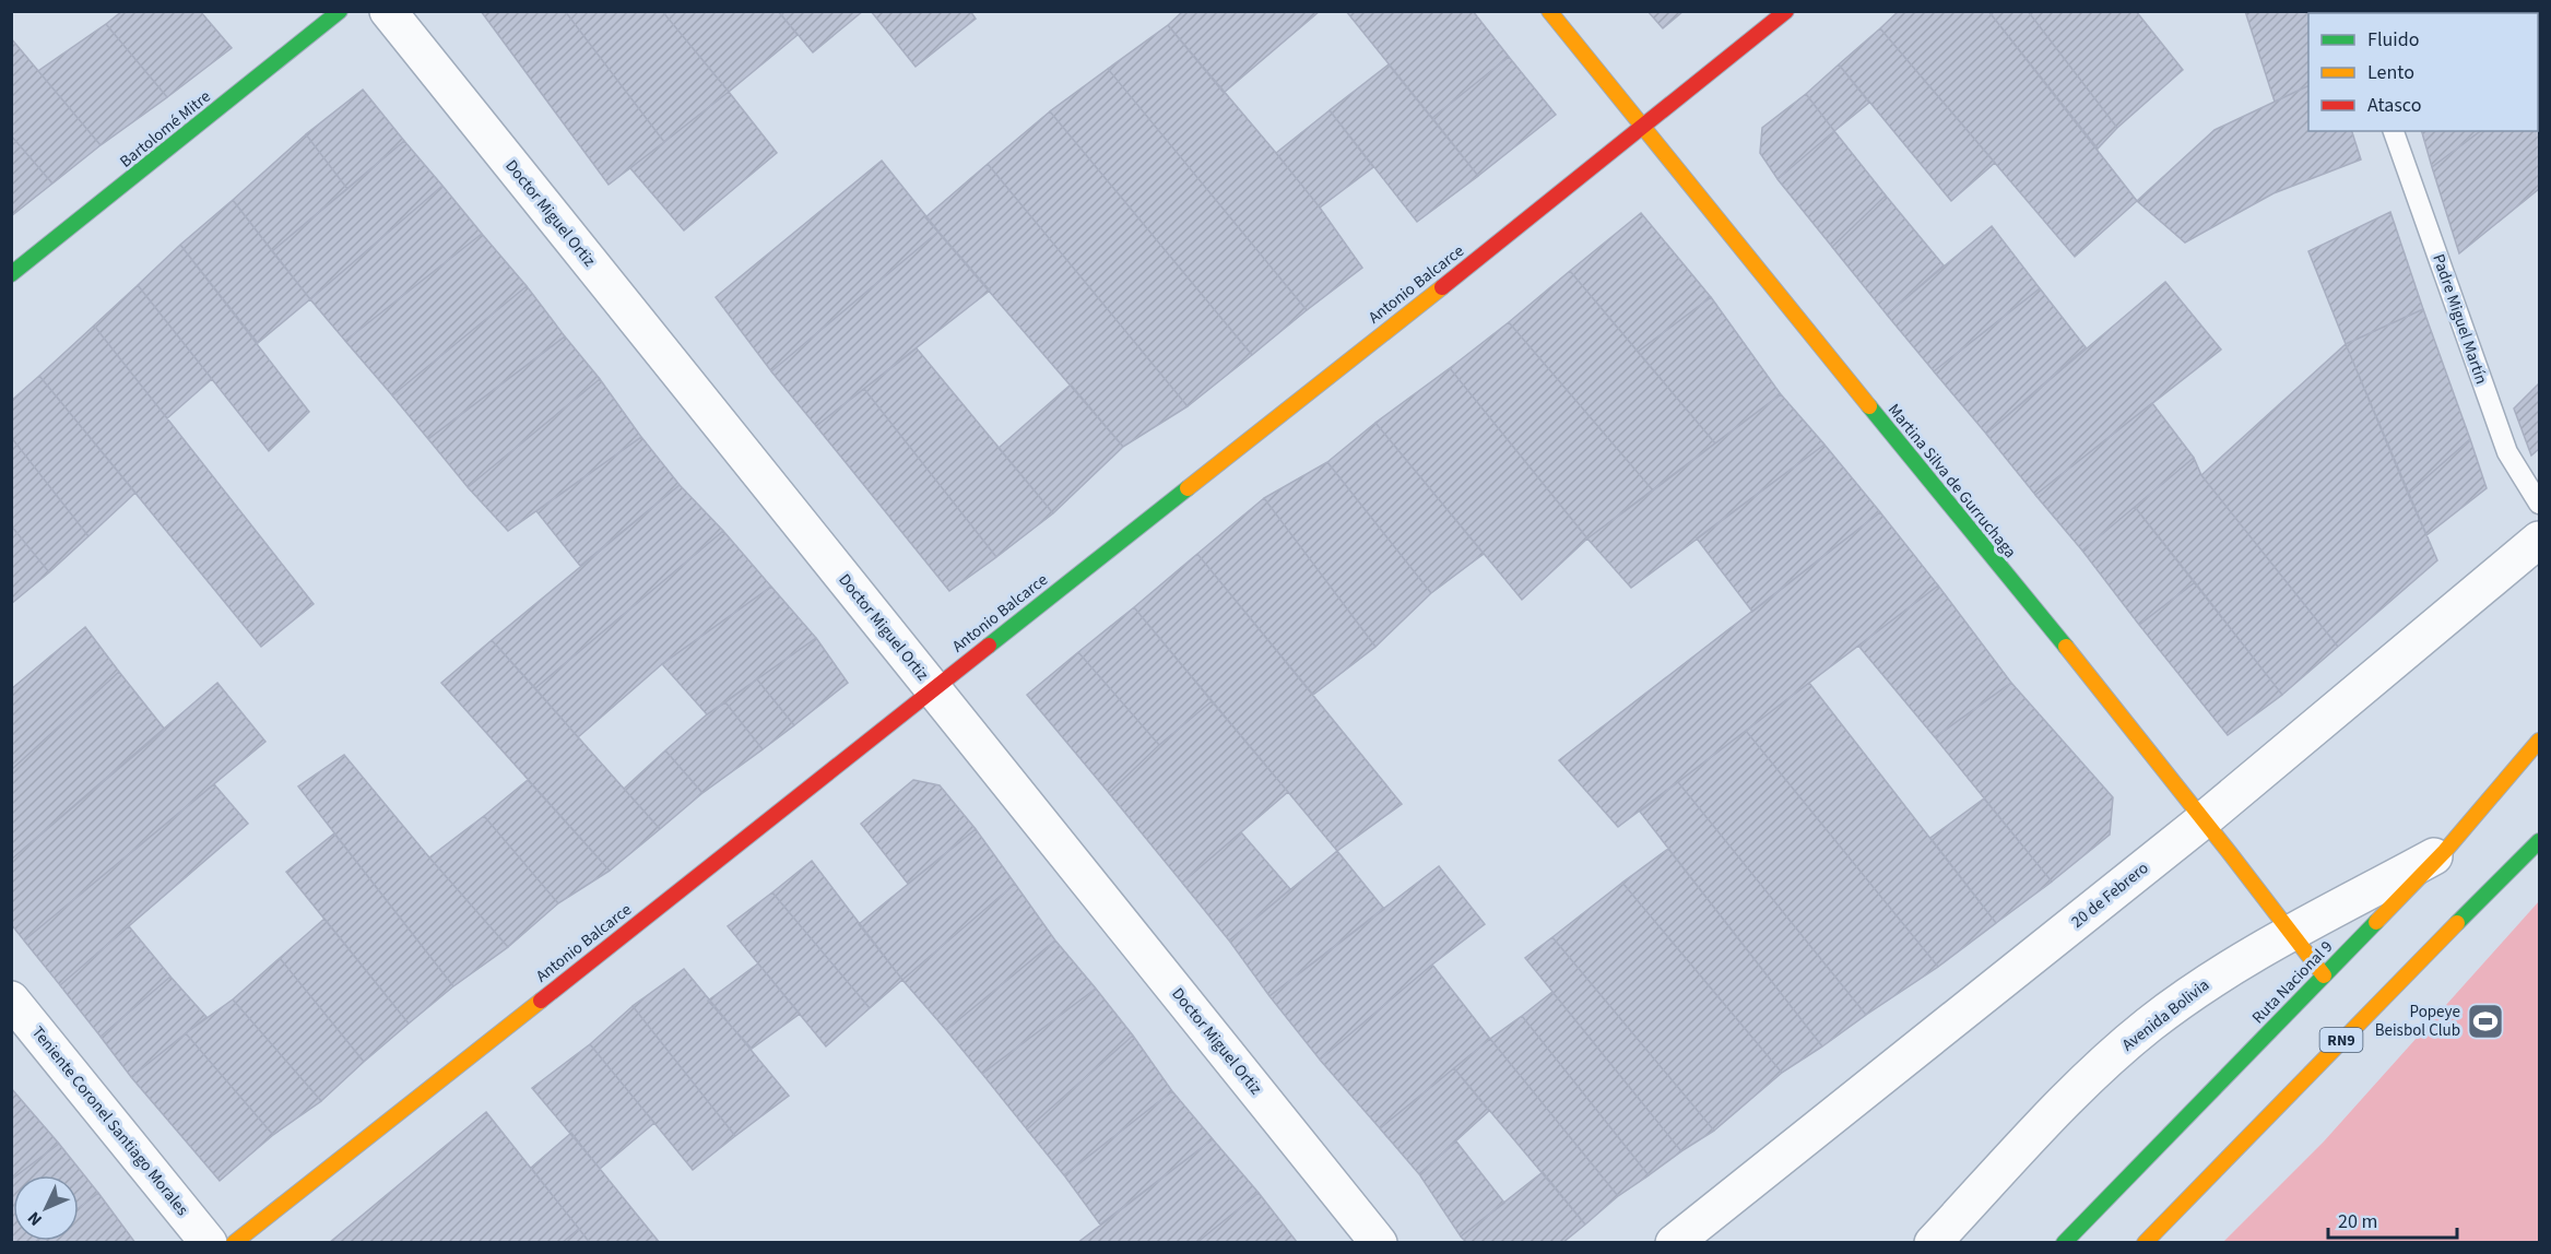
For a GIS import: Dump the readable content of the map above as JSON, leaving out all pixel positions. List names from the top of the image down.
{
  "streets": {
    "street": [
      "Bartolomé Mitre",
      "Doctor Miguel Ortiz",
      "Antonio Balcarce",
      "Martina Silva de Gurruchaga",
      "20 de Febrero",
      "Ruta Nacional 9",
      "Avenida Bolivia",
      "RN9",
      "Teniente Coronel Santiago Morales"
    ],
    "lane": ["Padre Miguel Martín"]
  },
  "crossings": [
    ["Doctor Miguel Ortiz", "Antonio Balcarce"],
    ["Antonio Balcarce", "Martina Silva de Gurruchaga"],
    ["Martina Silva de Gurruchaga", "20 de Febrero"],
    ["Martina Silva de Gurruchaga", "Ruta Nacional 9"],
    ["Martina Silva de Gurruchaga", "Avenida Bolivia"],
    ["Ruta Nacional 9", "Avenida Bolivia"]
  ],
  "places": {
    "sports": ["Popeye Beisbol Club"]
  },
  "legend": ["Fluido", "Lento", "Atasco"],
  "scale_bar": "20 m",
  "north": "bottom left"
}
